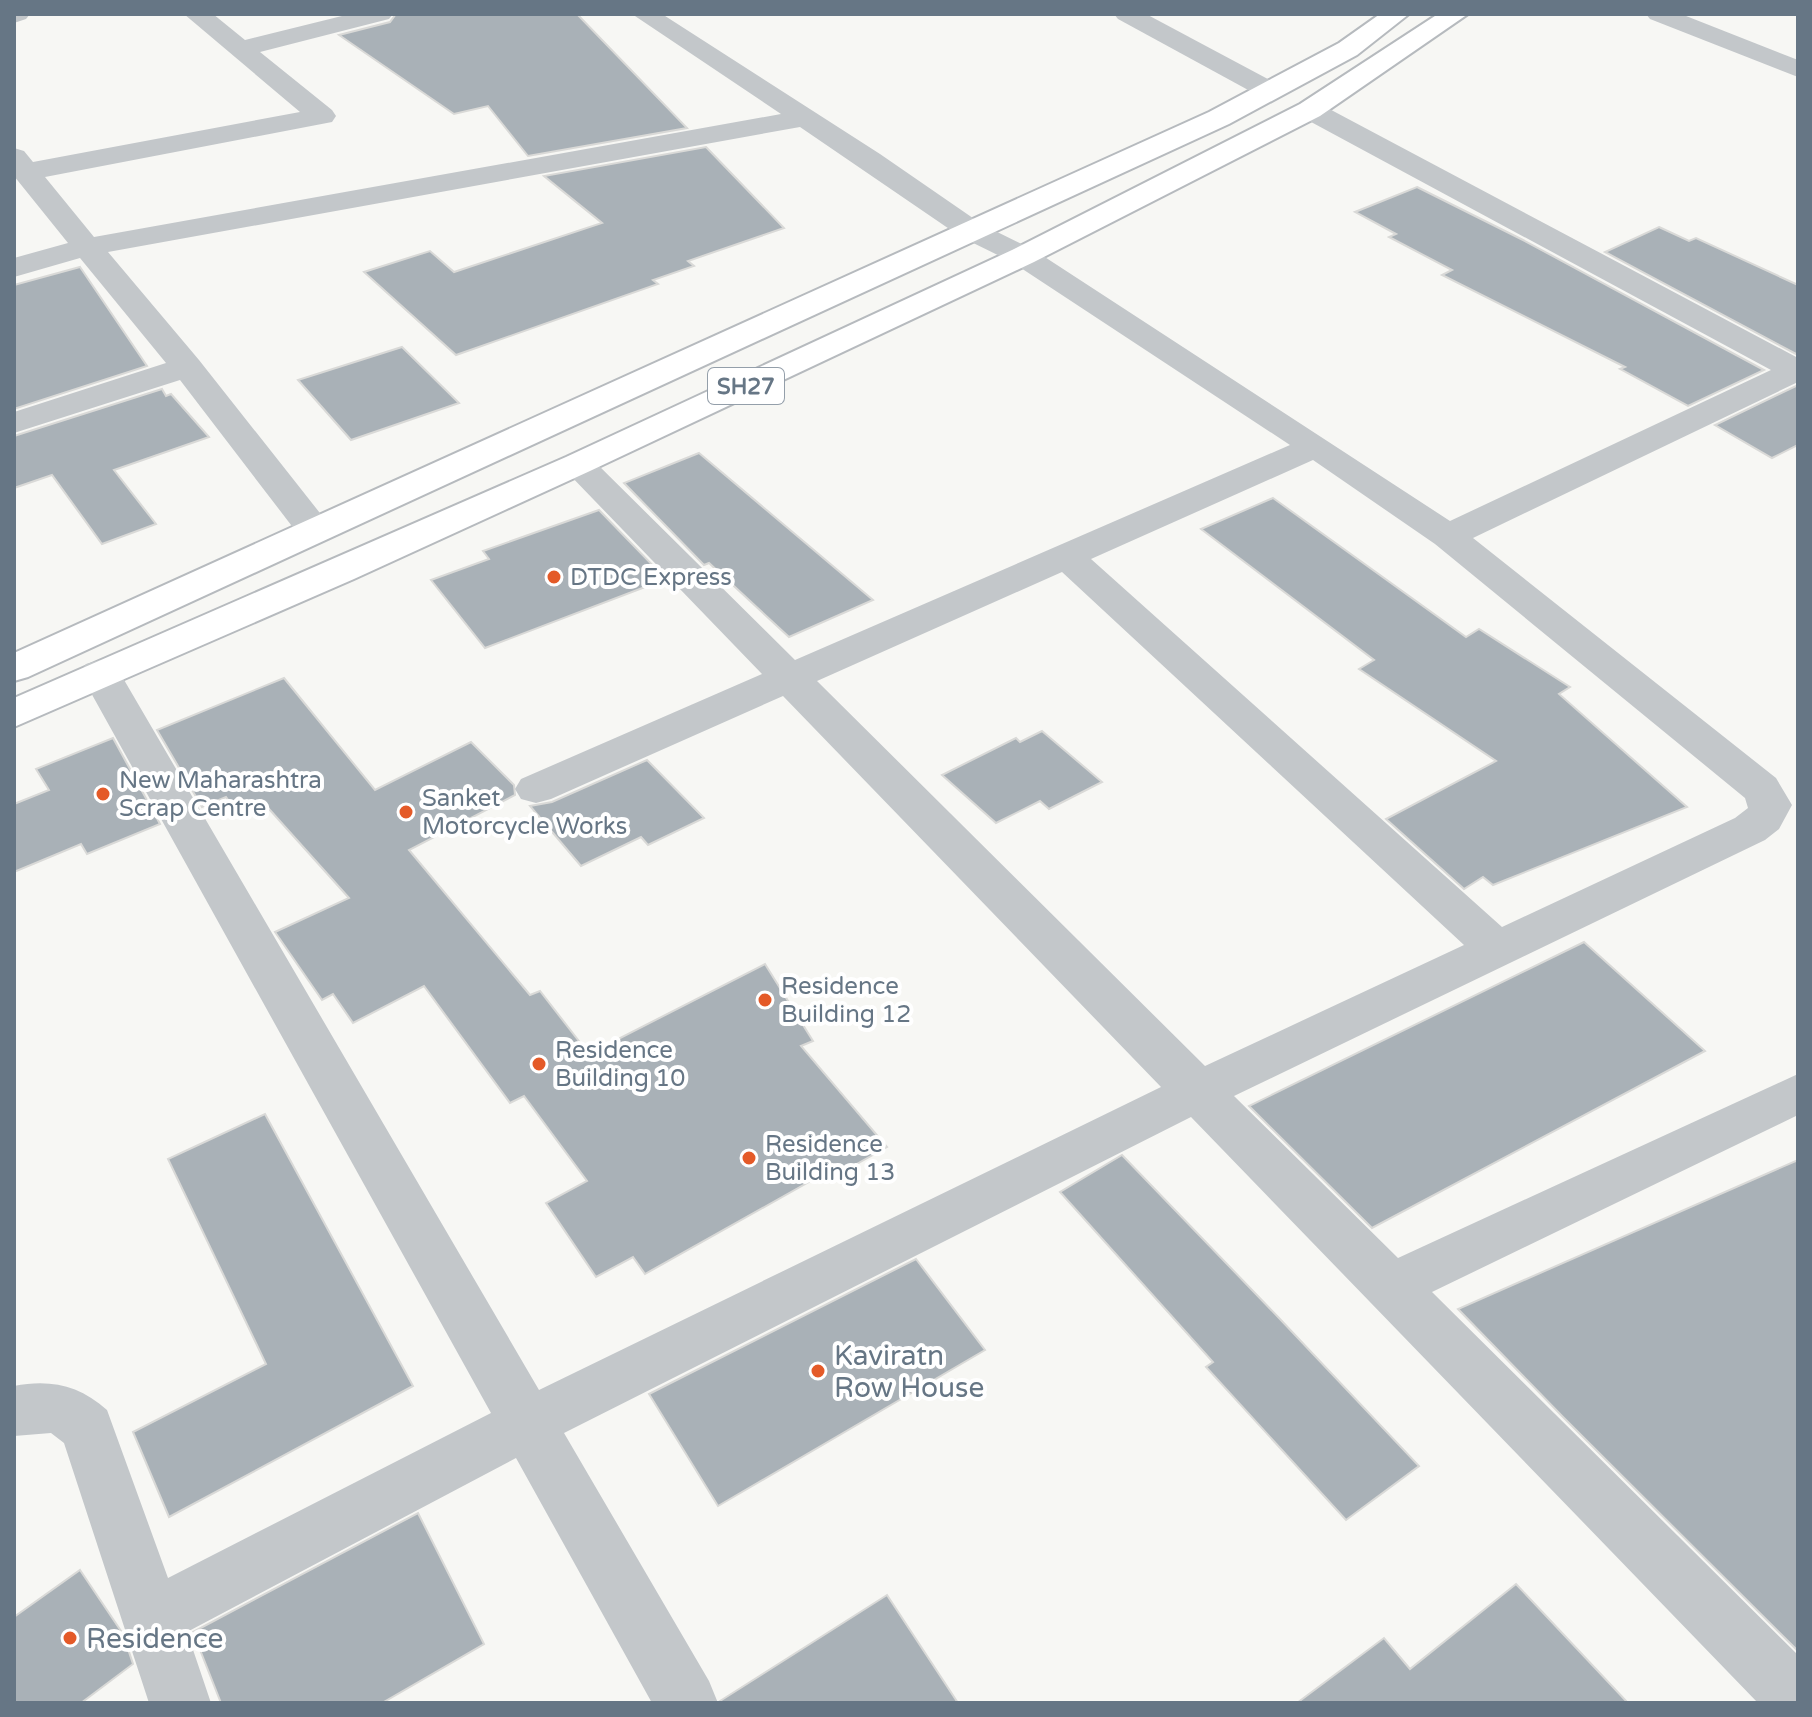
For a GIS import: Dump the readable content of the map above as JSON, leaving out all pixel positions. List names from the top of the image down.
{
  "streets": {
    "main road": ["SH27"]
  },
  "places": [
    "DTDC Express",
    "New Maharashtra Scrap Centre",
    "Sanket Motorcycle Works",
    "Residence Building 12",
    "Residence Building 10",
    "Residence Building 13",
    "Kaviratn Row House",
    "Residence"
  ]
}
